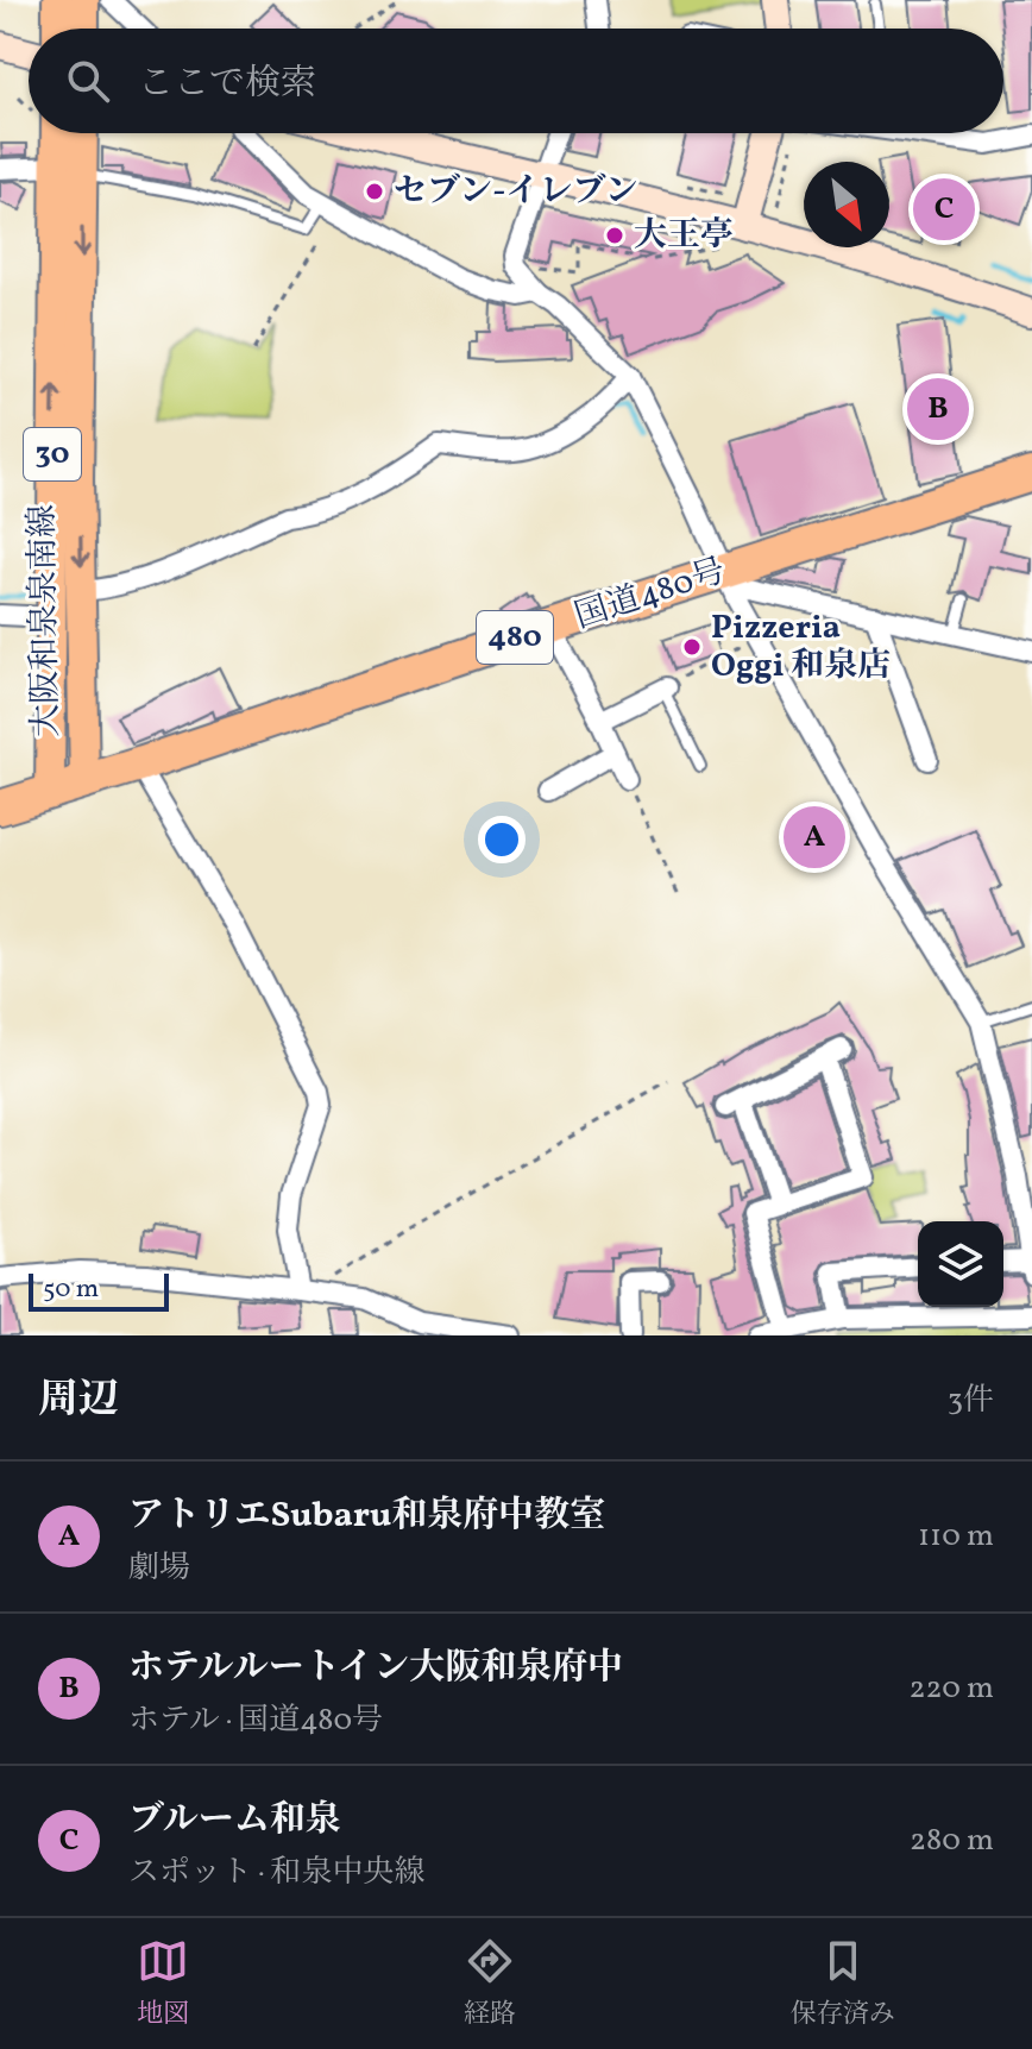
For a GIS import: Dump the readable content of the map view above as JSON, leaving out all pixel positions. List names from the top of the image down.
{
  "streets": {
    "highway": ["国道480号", "480"],
    "main road": ["30", "大阪和泉泉南線"]
  },
  "crossings": [
    ["国道480号", "大阪和泉泉南線"]
  ],
  "places": ["セブン-イレブン", "大王亭", "Pizzeria Oggi 和泉店"],
  "scale_bar": "50 m",
  "north": "bottom right",
  "page": {
    "search": "ここで検索",
    "pins": ["C", "B", "A"],
    "scale": "50 m",
    "heading": ["周辺", "3件"],
    "list": [
      {
        "mark": "A",
        "name": "アトリエSubaru和泉府中教室",
        "note": "劇場",
        "value": "110 m"
      },
      {
        "mark": "B",
        "name": "ホテルルートイン大阪和泉府中",
        "note": "ホテル · 国道480号",
        "value": "220 m"
      },
      {
        "mark": "C",
        "name": "ブルーム和泉",
        "note": "スポット · 和泉中央線",
        "value": "280 m"
      }
    ],
    "nav": ["地図", "経路", "保存済み"]
  }
}
